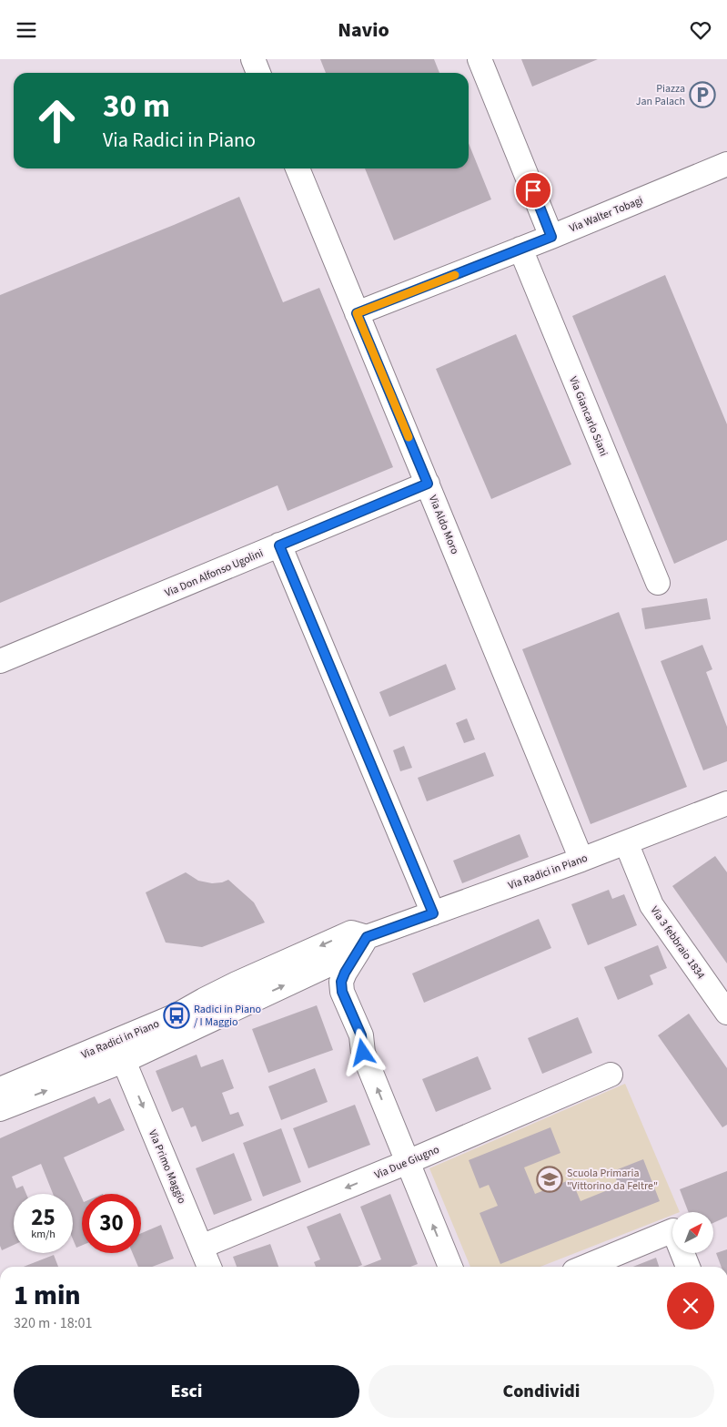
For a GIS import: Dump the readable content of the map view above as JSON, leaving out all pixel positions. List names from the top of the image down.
{
  "streets": {
    "street": [
      "Via Walter Tobagi",
      "Via Giancarlo Siani",
      "Via Aldo Moro",
      "Via Don Alfonso Ugolini",
      "Via Radici in Piano",
      "Via 3 febbraio 1834",
      "Via Due Giugno",
      "Via Primo Maggio"
    ]
  },
  "crossings": [
    ["Via Walter Tobagi", "Via Giancarlo Siani"],
    ["Via Walter Tobagi", "Via Aldo Moro"],
    ["Via Aldo Moro", "Via Don Alfonso Ugolini"],
    ["Via Aldo Moro", "Via Radici in Piano"],
    ["Via Radici in Piano", "Via 3 febbraio 1834"],
    ["Via Radici in Piano", "Via Primo Maggio"],
    ["Via Due Giugno", "Via Primo Maggio"]
  ],
  "one_way": ["Via Due Giugno", "Via Primo Maggio"],
  "places": {
    "parking": ["Piazza Jan Palach"],
    "bus stop": ["Radici in Piano / I Maggio"],
    "school or university": ["Scuola Primaria \"Vittorino da Feltre\""]
  },
  "north": "top right",
  "page": {
    "header": "Navio",
    "turn": ["30 m", "Via Radici in Piano"],
    "speed": "25 km/h",
    "limit": "30",
    "heading": ["1 min", "320 m · 18:01"],
    "buttons": ["Esci", "Condividi"]
  }
}
